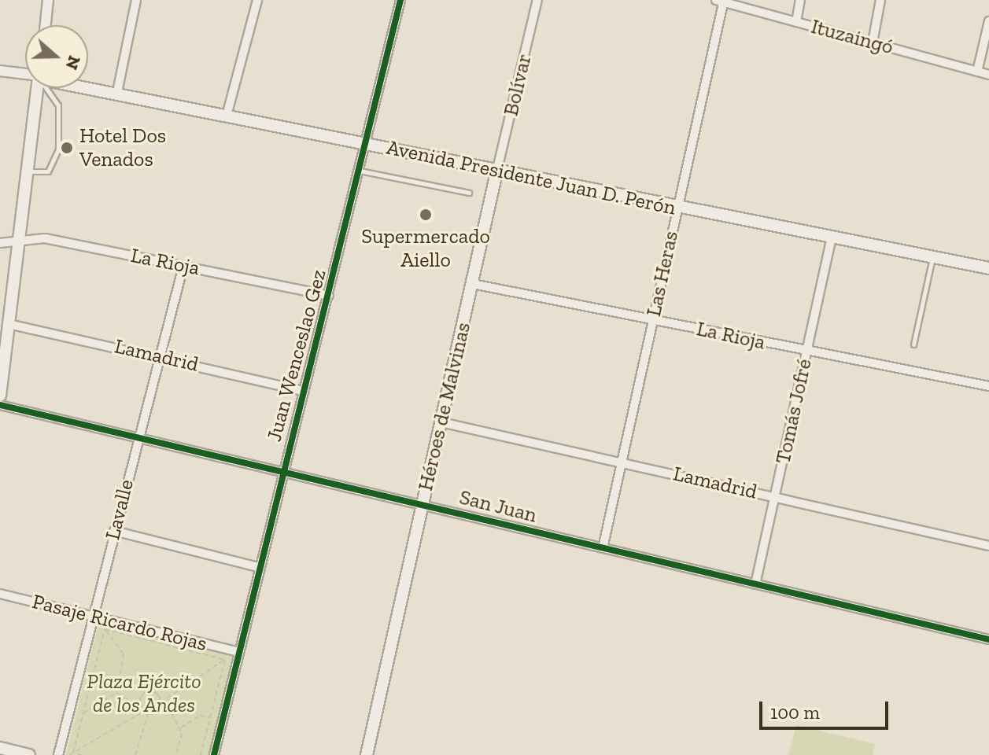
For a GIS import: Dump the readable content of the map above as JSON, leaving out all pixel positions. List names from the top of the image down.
{
  "streets": {
    "main road": ["Avenida Presidente Juan D. Perón", "Héroes de Malvinas"],
    "street": [
      "Ituzaingó",
      "Bolívar",
      "La Rioja",
      "Las Heras",
      "Lamadrid",
      "Juan Wenceslao Gez",
      "Tomás Jofré",
      "San Juan",
      "Lavalle",
      "Pasaje Ricardo Rojas"
    ]
  },
  "crossings": [
    ["Ituzaingó", "Las Heras"],
    ["Bolívar", "Avenida Presidente Juan D. Perón"],
    ["Bolívar", "Héroes de Malvinas"],
    ["Avenida Presidente Juan D. Perón", "Las Heras"],
    ["Avenida Presidente Juan D. Perón", "Juan Wenceslao Gez"],
    ["Avenida Presidente Juan D. Perón", "Héroes de Malvinas"],
    ["Avenida Presidente Juan D. Perón", "Tomás Jofré"],
    ["La Rioja", "Las Heras"],
    ["La Rioja", "Juan Wenceslao Gez"],
    ["La Rioja", "Héroes de Malvinas"],
    ["La Rioja", "Tomás Jofré"],
    ["La Rioja", "Lavalle"],
    ["Las Heras", "Lamadrid"],
    ["Las Heras", "San Juan"],
    ["Lamadrid", "Juan Wenceslao Gez"],
    ["Lamadrid", "Héroes de Malvinas"],
    ["Lamadrid", "Tomás Jofré"],
    ["Lamadrid", "Lavalle"],
    ["Juan Wenceslao Gez", "San Juan"],
    ["Juan Wenceslao Gez", "Pasaje Ricardo Rojas"],
    ["Héroes de Malvinas", "San Juan"],
    ["Tomás Jofré", "San Juan"],
    ["San Juan", "Lavalle"],
    ["Lavalle", "Pasaje Ricardo Rojas"]
  ],
  "parks": ["Plaza Ejército de los Andes"],
  "places": ["Hotel Dos Venados", "Supermercado Aiello"],
  "scale_bar": "100 m",
  "north": "right"
}
